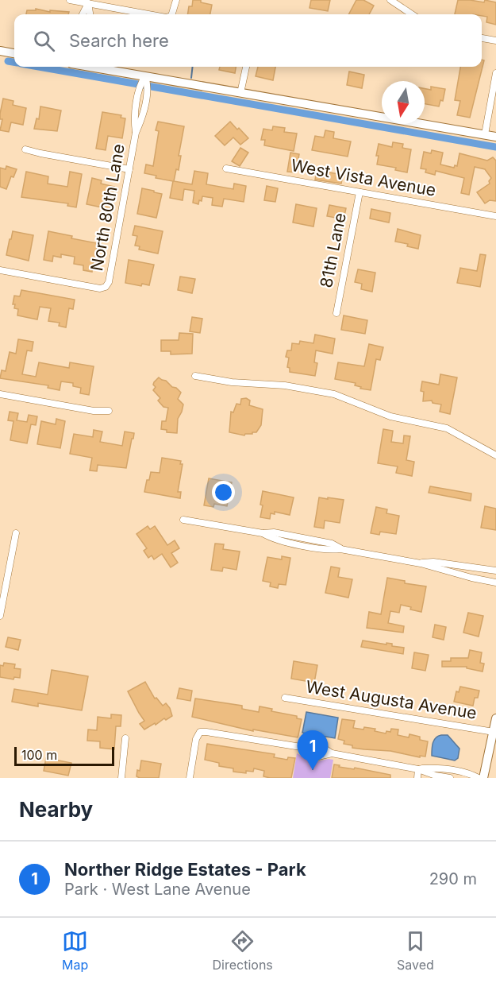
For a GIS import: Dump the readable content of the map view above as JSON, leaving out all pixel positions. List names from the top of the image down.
{
  "streets": {
    "street": [
      "West Vista Avenue",
      "North 80th Lane",
      "81th Lane",
      "West Augusta Avenue"
    ]
  },
  "crossings": [
    ["West Vista Avenue", "81th Lane"]
  ],
  "scale_bar": "100 m",
  "north": "bottom",
  "page": {
    "search": "Search here",
    "pins": "1",
    "scale": "100 m",
    "heading": "Nearby",
    "list": [
      {
        "mark": "1",
        "name": "Norther Ridge Estates - Park",
        "note": "Park · West Lane Avenue",
        "value": "290 m"
      }
    ],
    "nav": ["Map", "Directions", "Saved"]
  }
}
